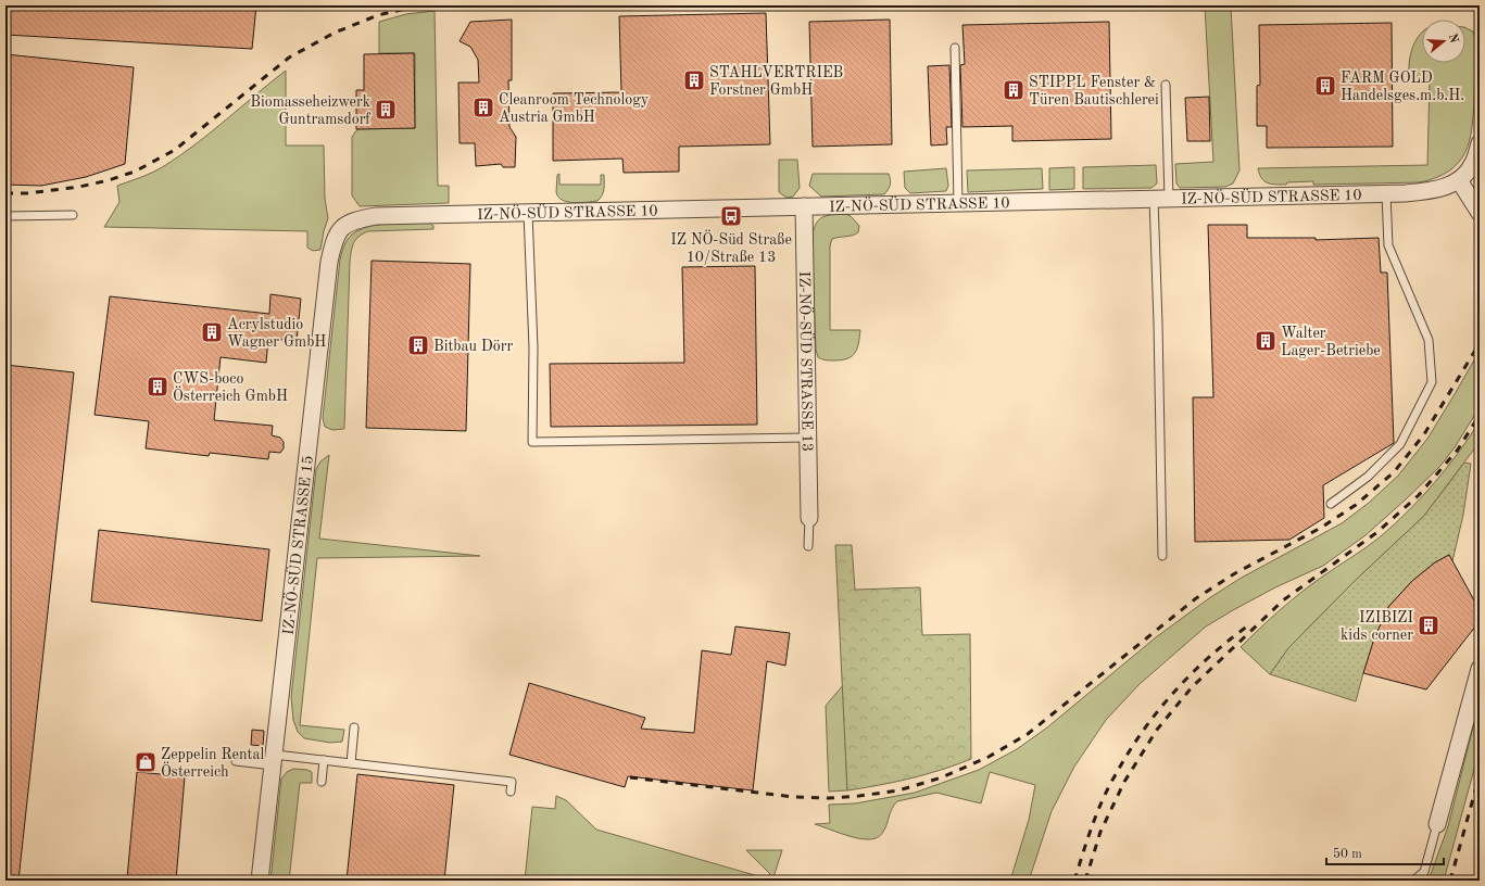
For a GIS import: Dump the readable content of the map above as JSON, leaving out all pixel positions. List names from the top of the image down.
{
  "streets": {
    "street": ["IZ-NÖ-SÜD STRASSE 10", "IZ-NÖ-SÜD STRASSE 13", "IZ-NÖ-SÜD STRASSE 15"]
  },
  "crossings": [
    ["IZ-NÖ-SÜD STRASSE 10", "IZ-NÖ-SÜD STRASSE 13"],
    ["IZ-NÖ-SÜD STRASSE 10", "IZ-NÖ-SÜD STRASSE 15"]
  ],
  "places": {
    "building": [
      "STAHLVERTRIEB Forstner GmbH",
      "FARM GOLD Handelsges.m.b.H.",
      "STIPPL Fenster & Türen Bautischlerei",
      "Cleanroom Technology Austria GmbH",
      "Biomasseheizwerk Guntramsdorf",
      "Acrylstudio Wagner GmbH",
      "Walter Lager-Betriebe",
      "Bitbau Dörr",
      "CWS-boco Österreich GmbH",
      "IZIBIZI kids corner"
    ],
    "bus stop": ["IZ NÖ-Süd Straße 10/Straße 13"],
    "shop": ["Zeppelin Rental Österreich"]
  },
  "scale_bar": "50 m",
  "north": "right"
}
